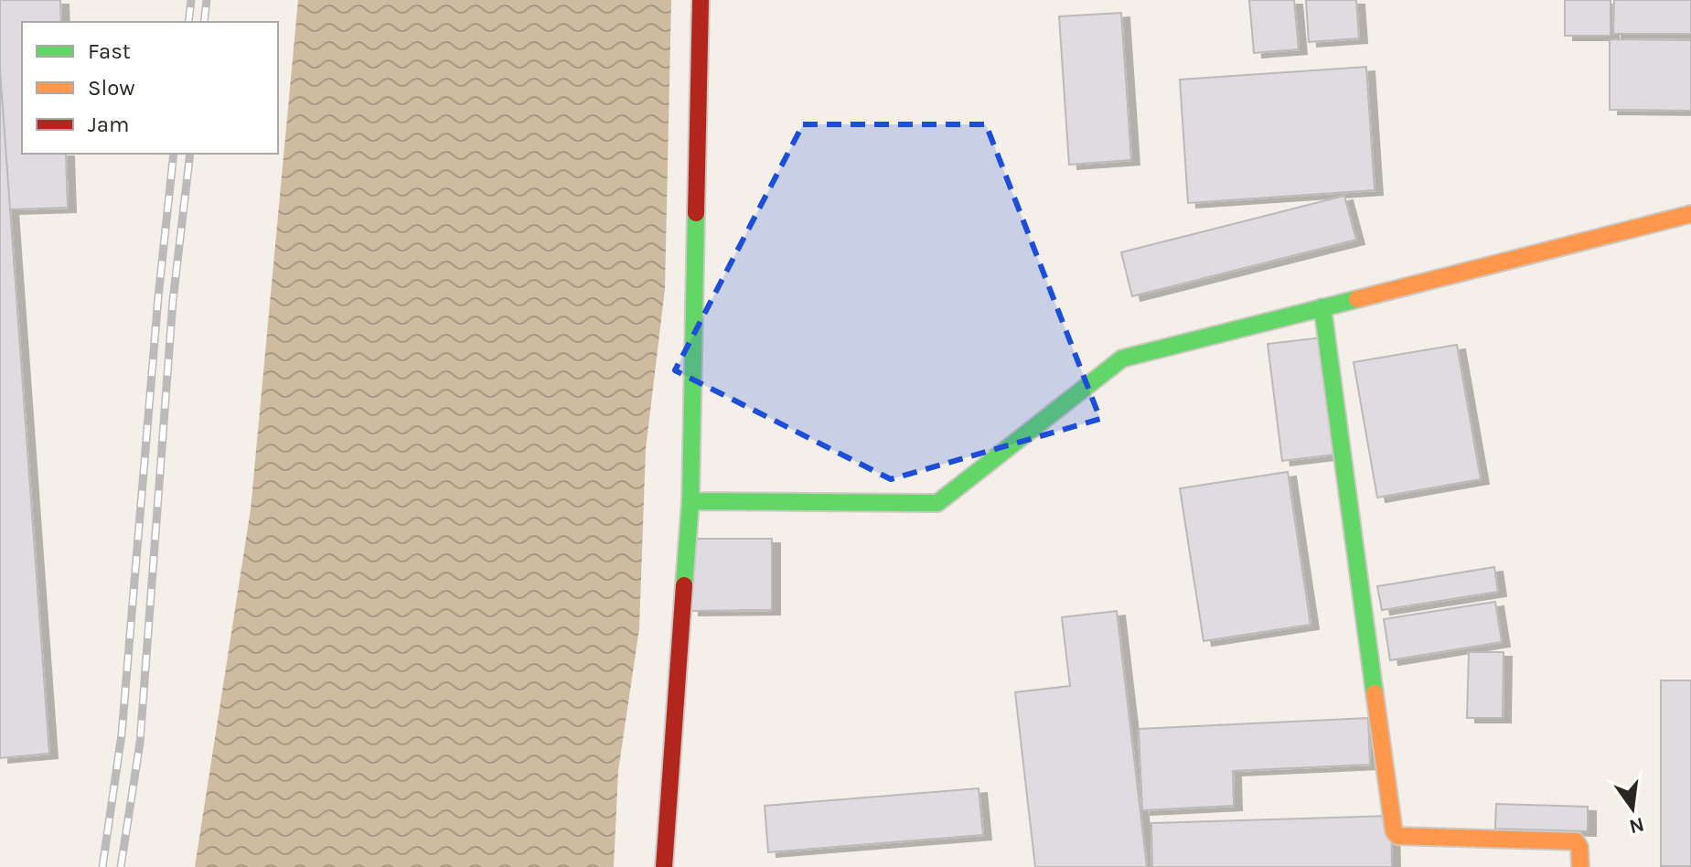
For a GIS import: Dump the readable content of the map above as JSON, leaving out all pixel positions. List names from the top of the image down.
{
  "legend": ["Fast", "Slow", "Jam"],
  "north": "bottom"
}
